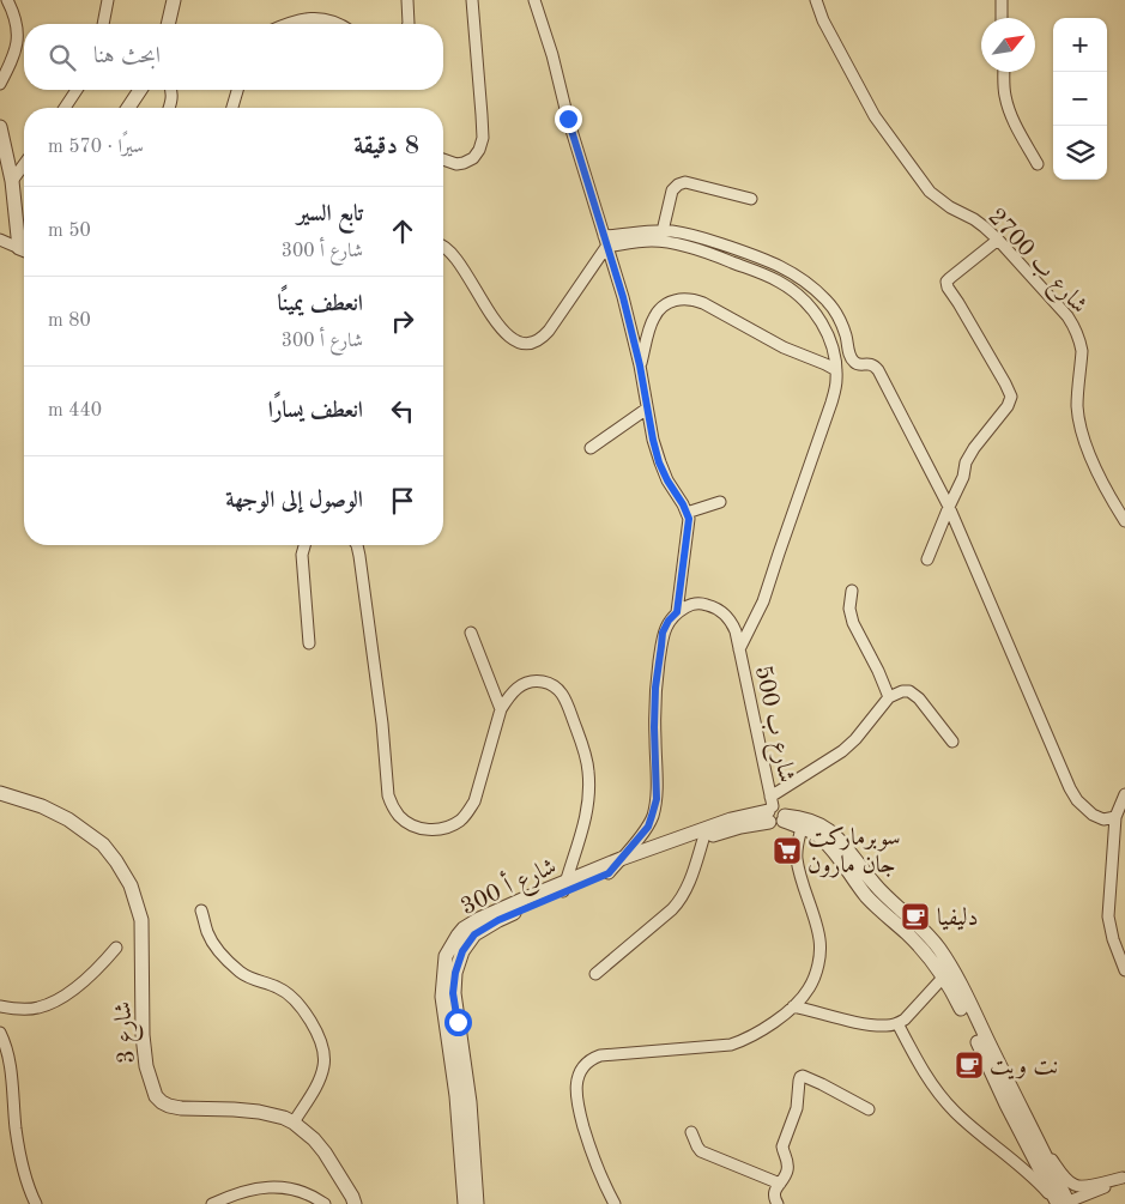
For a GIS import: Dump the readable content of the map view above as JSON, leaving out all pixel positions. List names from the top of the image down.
{
  "streets": {
    "street": [
      "شارع ب 2700",
      "شارع ب 500",
      "شارع أ 300",
      "شارع 3"
    ]
  },
  "crossings": [
    ["شارع ب 500", "شارع أ 300"]
  ],
  "places": {
    "supermarket": ["سوبرماركت جان مارون"],
    "cafe": ["دليفيا", "نت ويت"]
  },
  "north": "top right",
  "page": {
    "map_buttons": ["+", "−"],
    "search": "ابحث هنا",
    "heading": ["8 دقيقة", "سيرًا · 570 m"],
    "list": [
      ["تابع السير", "شارع أ 300", "50 m"],
      ["انعطف يمينًا", "شارع أ 300", "80 m"],
      ["انعطف يسارًا", "440 m"],
      "الوصول إلى الوجهة"
    ]
  }
}
